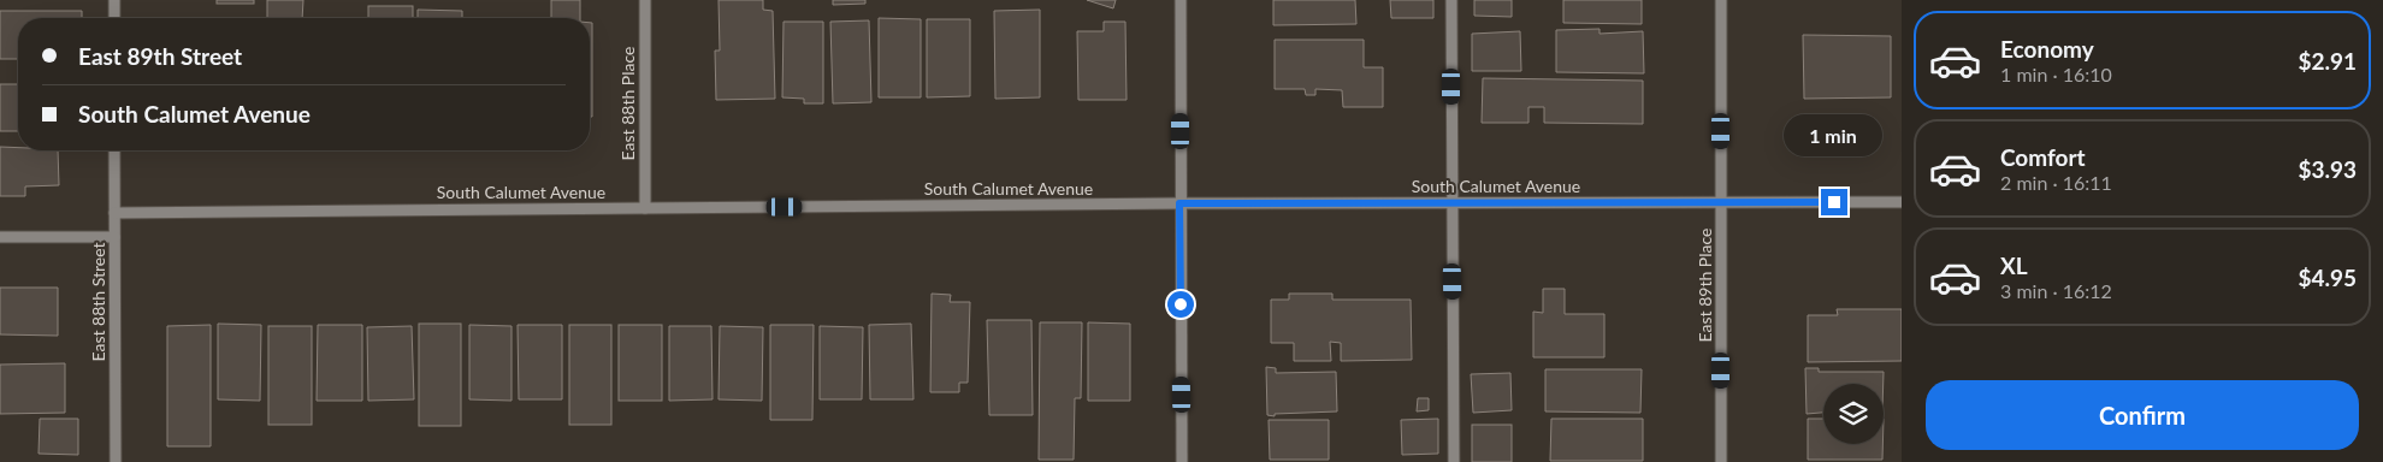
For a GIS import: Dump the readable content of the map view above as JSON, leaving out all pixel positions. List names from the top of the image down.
{
  "streets": {
    "street": [
      "East 88th Place",
      "South Calumet Avenue",
      "East 89th Place",
      "East 88th Street"
    ]
  },
  "crossings": [
    ["East 88th Place", "South Calumet Avenue"],
    ["South Calumet Avenue", "East 89th Place"],
    ["South Calumet Avenue", "East 88th Street"]
  ],
  "page": {
    "list": [
      {
        "name": "Economy",
        "note": "1 min · 16:10",
        "value": "$2.91"
      },
      {
        "name": "Comfort",
        "note": "2 min · 16:11",
        "value": "$3.93"
      },
      {
        "name": "XL",
        "note": "3 min · 16:12",
        "value": "$4.95"
      }
    ],
    "banner": ["East 89th Street", "South Calumet Avenue"],
    "bubble": "1 min",
    "buttons": "Confirm"
  }
}
